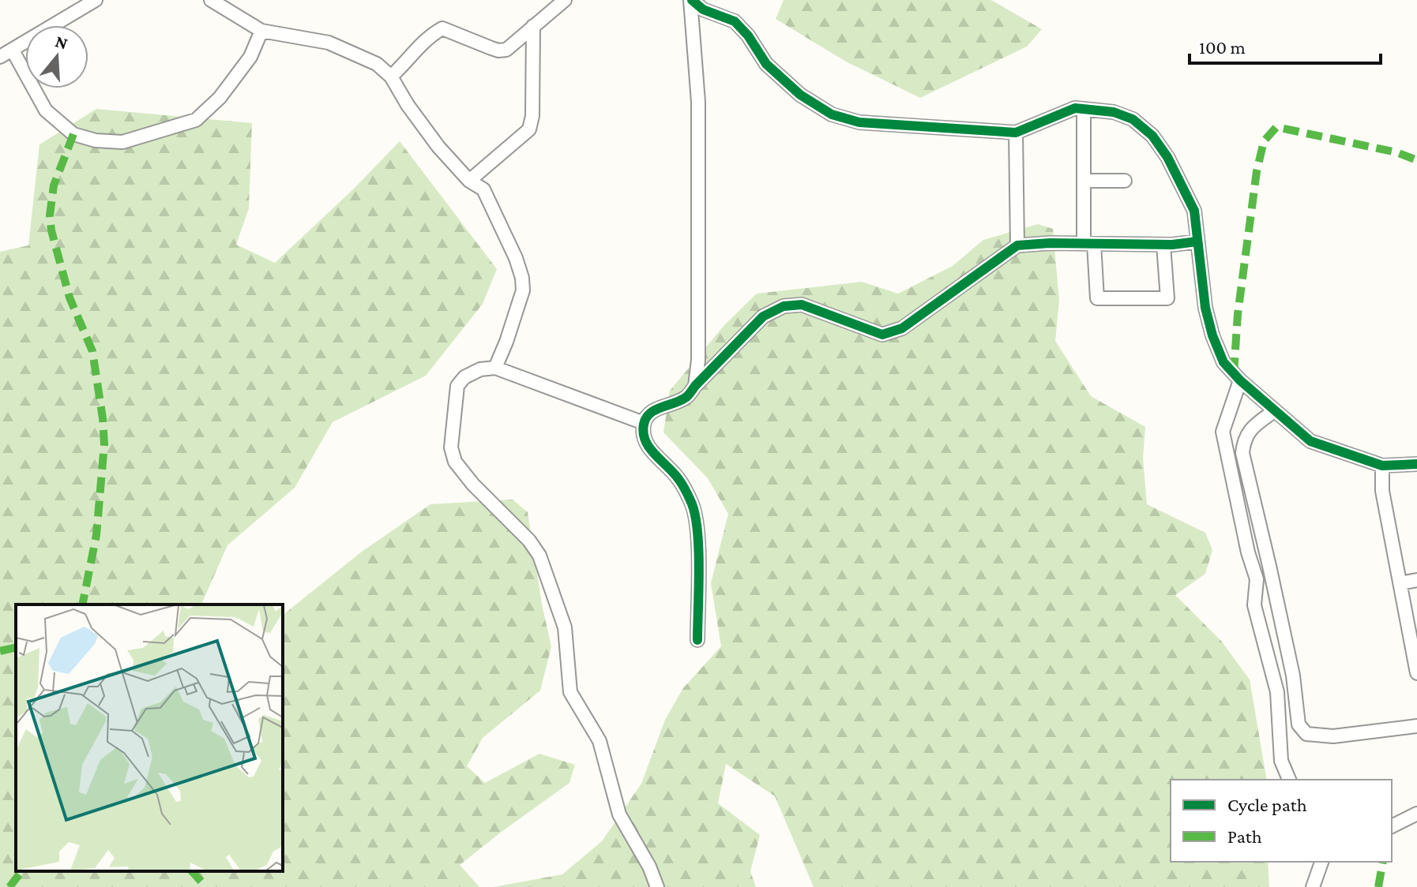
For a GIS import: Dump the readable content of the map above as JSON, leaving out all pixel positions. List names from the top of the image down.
{
  "legend": ["Cycle path", "Path"],
  "scale_bar": "100 m",
  "north": "top"
}
